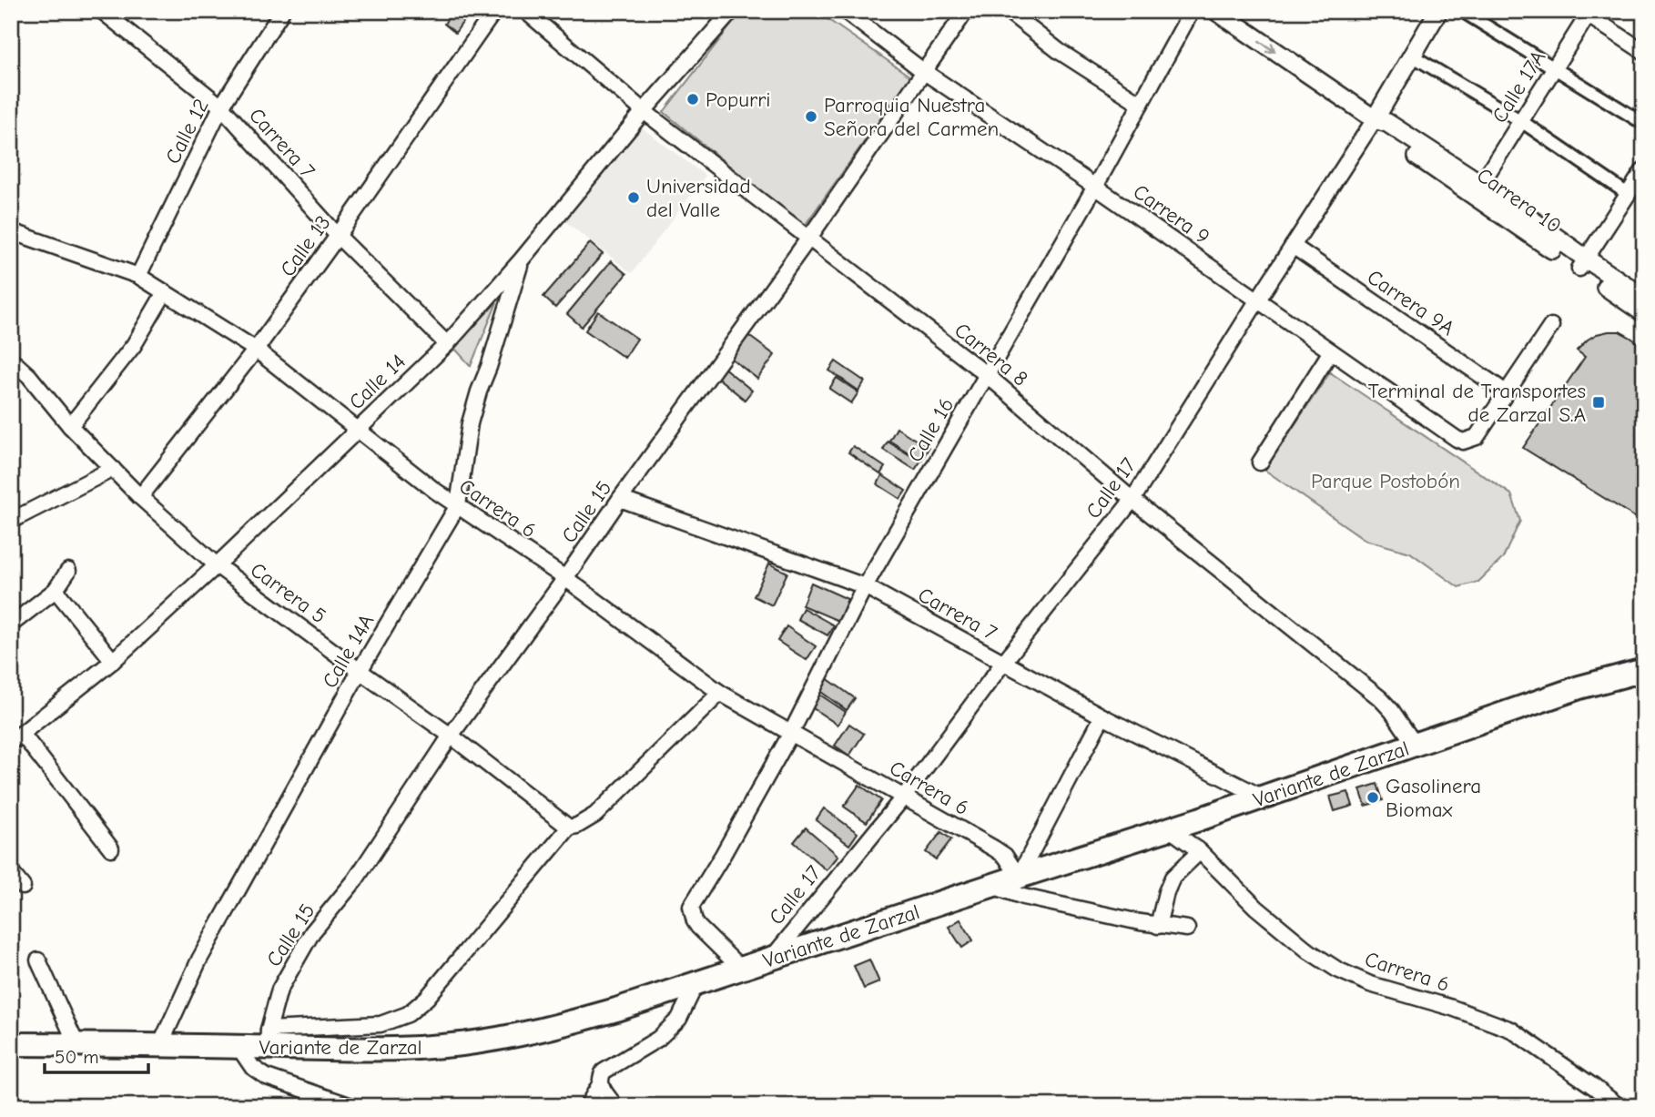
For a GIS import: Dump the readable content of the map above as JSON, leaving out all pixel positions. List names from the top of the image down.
{
  "streets": {
    "main road": ["Variante de Zarzal"],
    "street": [
      "Calle 17A",
      "Calle 12",
      "Carrera 7",
      "Carrera 10",
      "Carrera 9",
      "Calle 13",
      "Carrera 9A",
      "Carrera 8",
      "Calle 14",
      "Calle 16",
      "Calle 17",
      "Carrera 6",
      "Calle 15",
      "Carrera 5",
      "Calle 14A"
    ]
  },
  "crossings": [
    ["Calle 17A", "Carrera 10"],
    ["Calle 12", "Carrera 7"],
    ["Calle 12", "Carrera 6"],
    ["Carrera 7", "Calle 13"],
    ["Carrera 7", "Calle 14"],
    ["Carrera 7", "Calle 16"],
    ["Carrera 7", "Calle 17"],
    ["Carrera 7", "Calle 15"],
    ["Carrera 7", "Variante de Zarzal"],
    ["Carrera 10", "Calle 17"],
    ["Carrera 9", "Carrera 9A"],
    ["Carrera 9", "Calle 16"],
    ["Carrera 9", "Calle 17"],
    ["Carrera 9", "Calle 15"],
    ["Calle 13", "Carrera 6"],
    ["Calle 13", "Carrera 5"],
    ["Carrera 9A", "Calle 17"],
    ["Carrera 8", "Calle 14"],
    ["Carrera 8", "Calle 16"],
    ["Carrera 8", "Calle 17"],
    ["Carrera 8", "Calle 15"],
    ["Carrera 8", "Variante de Zarzal"],
    ["Calle 14", "Carrera 6"],
    ["Calle 14", "Carrera 5"],
    ["Calle 14", "Calle 14A"],
    ["Calle 16", "Carrera 6"],
    ["Calle 16", "Variante de Zarzal"],
    ["Calle 17", "Carrera 6"],
    ["Calle 17", "Variante de Zarzal"],
    ["Carrera 6", "Calle 15"],
    ["Carrera 6", "Calle 14A"],
    ["Carrera 6", "Variante de Zarzal"],
    ["Calle 15", "Carrera 5"],
    ["Calle 15", "Variante de Zarzal"],
    ["Carrera 5", "Calle 14A"],
    ["Calle 14A", "Variante de Zarzal"]
  ],
  "parks": ["Parque Postobón"],
  "places": {
    "other": [
      "Popurri",
      "Parroquia Nuestra Señora del Carmen",
      "Universidad del Valle",
      "Gasolinera Biomax"
    ],
    "transit": ["Terminal de Transportes de Zarzal S.A"]
  },
  "scale_bar": "50 m"
}
